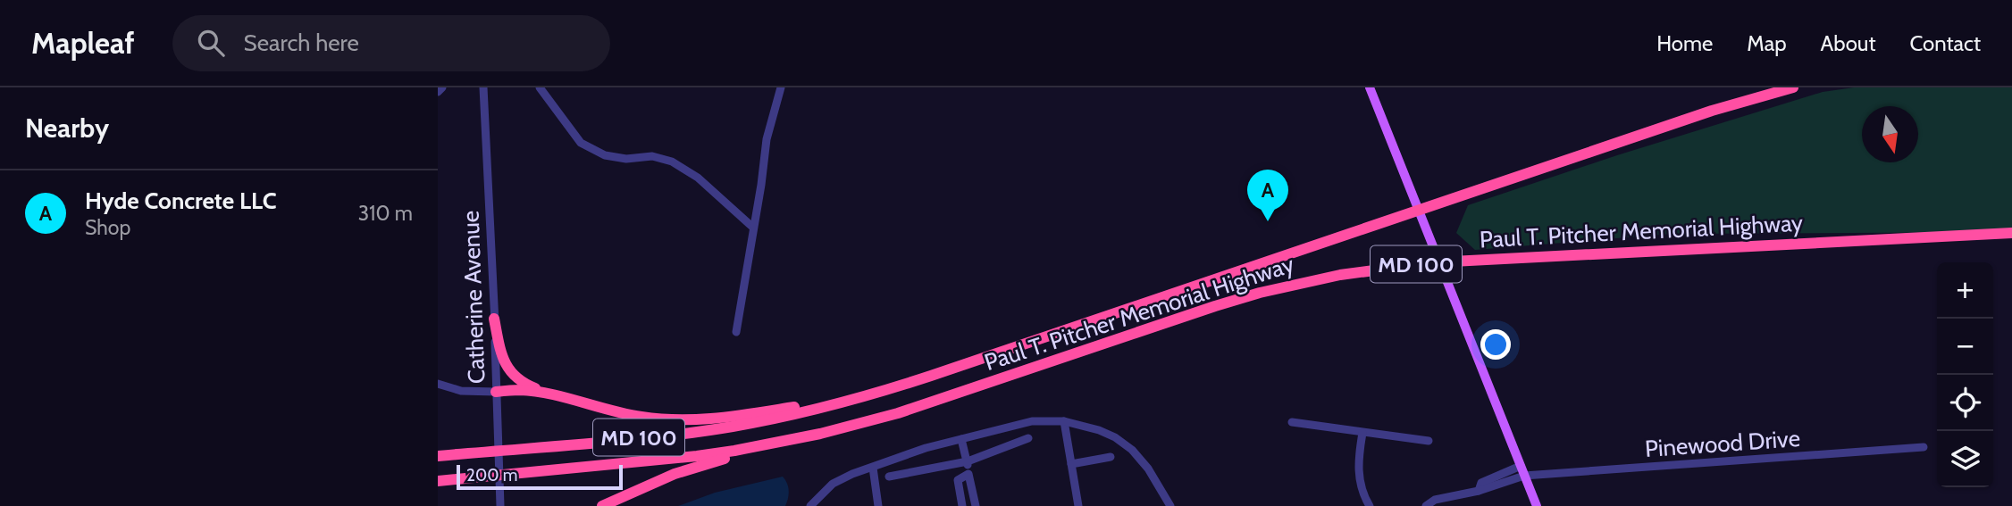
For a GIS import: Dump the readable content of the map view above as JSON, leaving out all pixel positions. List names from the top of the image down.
{
  "streets": {
    "highway": ["Paul T. Pitcher Memorial Highway", "MD 100"],
    "street": ["Catherine Avenue", "Pinewood Drive"]
  },
  "scale_bar": "200 m",
  "north": "bottom",
  "page": {
    "header": "Mapleaf",
    "search": "Search here",
    "nav": [
      "Home",
      "Map",
      "About",
      "Contact"
    ],
    "heading": "Nearby",
    "list": [
      {
        "mark": "A",
        "name": "Hyde Concrete LLC",
        "note": "Shop",
        "value": "310 m"
      }
    ],
    "pins": "A",
    "map_buttons": ["+", "−"],
    "scale": "200 m"
  }
}
